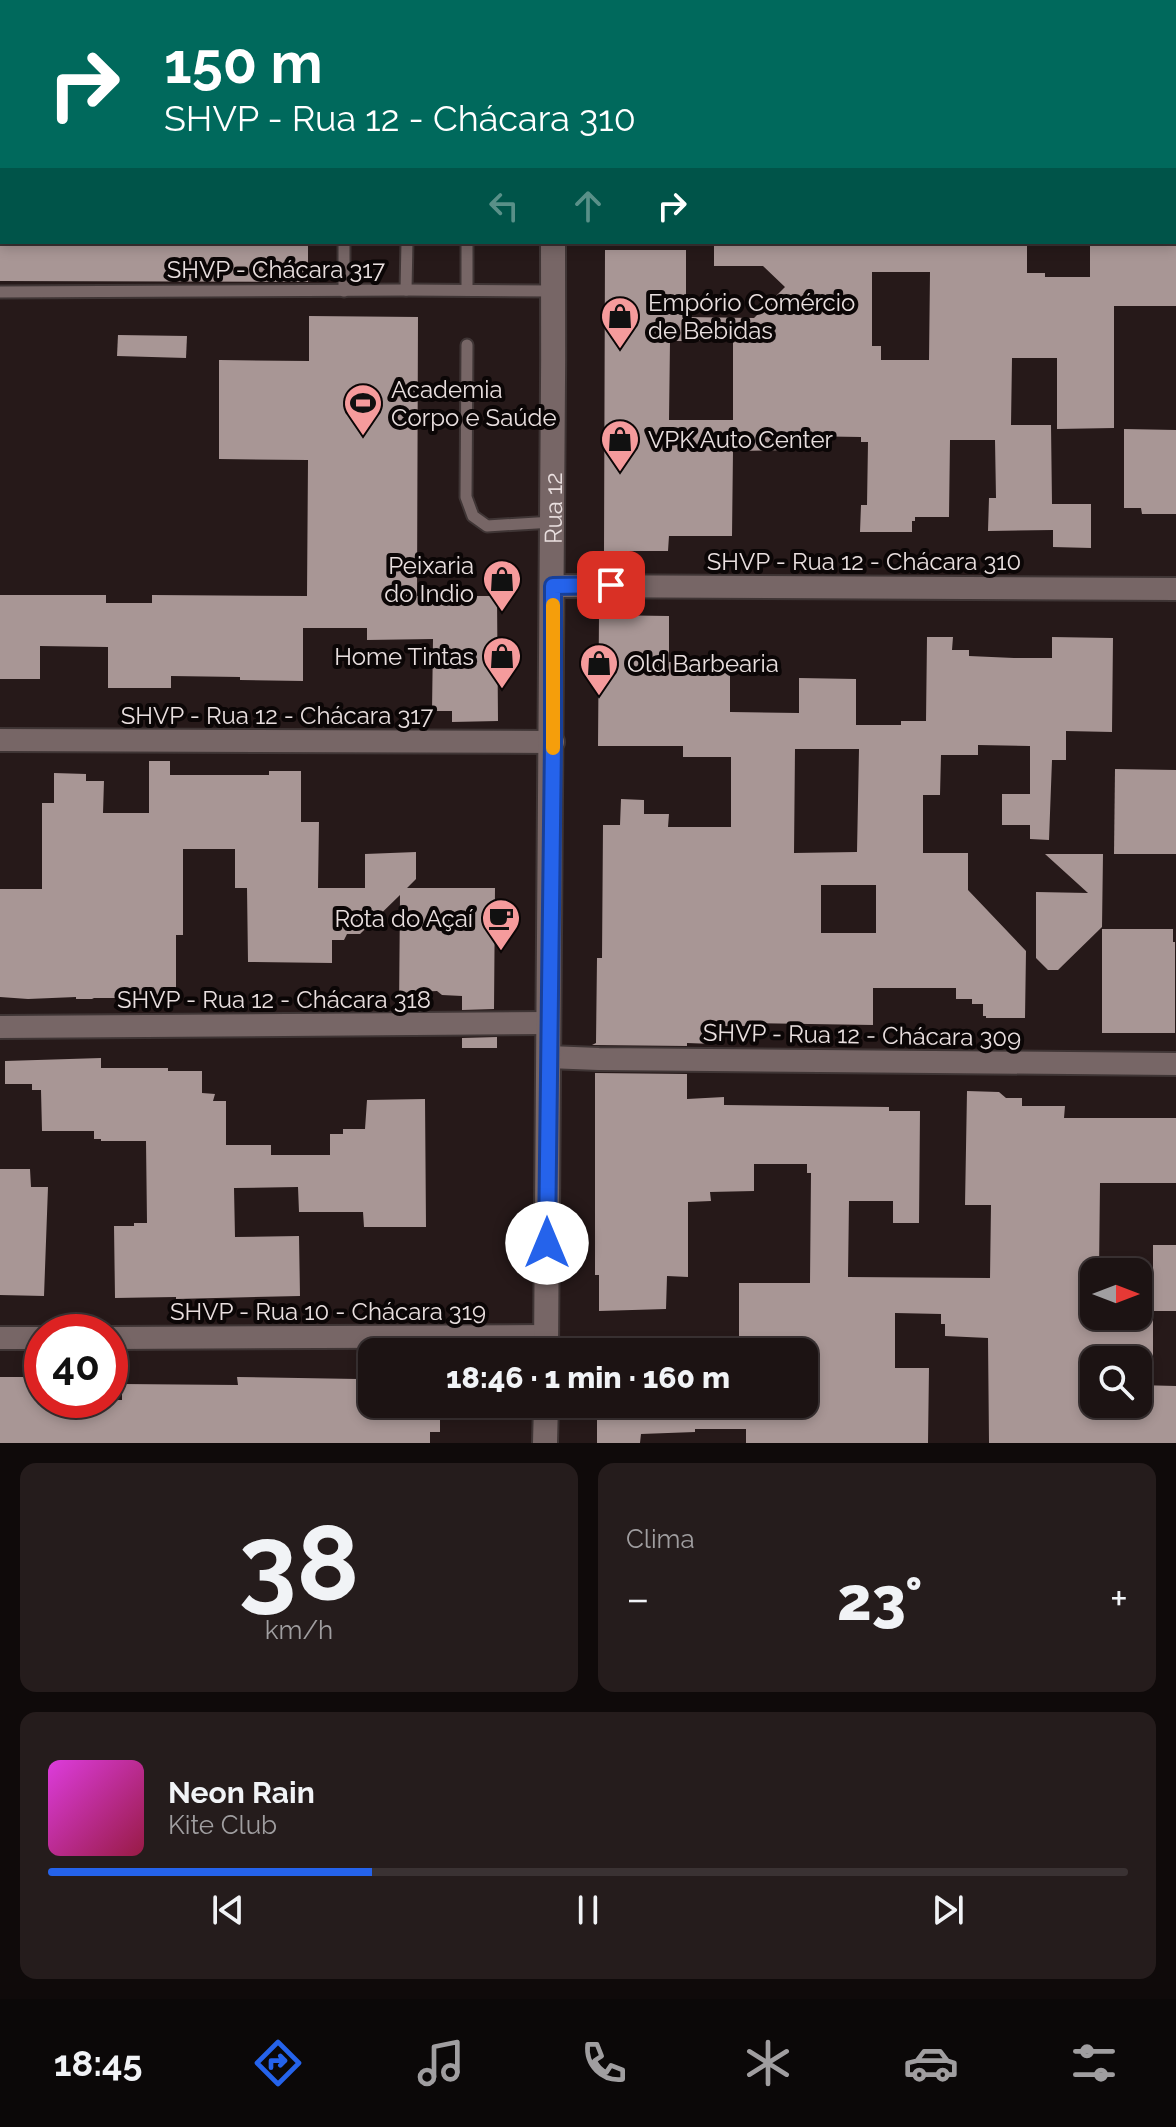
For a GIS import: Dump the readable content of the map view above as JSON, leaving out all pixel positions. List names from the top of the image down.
{
  "streets": {
    "street": [
      "Rua 12",
      "SHVP - Rua 12 - Chácara 310",
      "SHVP - Rua 12 - Chácara 317",
      "SHVP - Rua 12 - Chácara 318",
      "SHVP - Rua 12 - Chácara 309",
      "SHVP - Rua 10 - Chácara 319"
    ],
    "lane": ["SHVP - Chácara 317"]
  },
  "crossings": [
    ["SHVP - Chácara 317", "Rua 12"],
    ["Rua 12", "SHVP - Rua 12 - Chácara 310"],
    ["Rua 12", "SHVP - Rua 12 - Chácara 317"],
    ["Rua 12", "SHVP - Rua 12 - Chácara 318"],
    ["Rua 12", "SHVP - Rua 12 - Chácara 309"]
  ],
  "places": {
    "shop": [
      "Empório Comércio de Bebidas",
      "VPK Auto Center",
      "Peixaria do Indio",
      "Home Tintas",
      "Old Barbearia"
    ],
    "sports": ["Academia Corpo e Saúde"],
    "cafe": ["Rota do Açaí"]
  },
  "north": "right",
  "page": {
    "turn": ["150 m", "SHVP - Rua 12 - Chácara 310"],
    "limit": "40",
    "trip": "18:46 · 1 min · 160 m",
    "tile": [
      ["38", "km/h"],
      "Clima"
    ],
    "heat": ["−", "23°", "+"],
    "song": ["Neon Rain", "Kite Club"],
    "tabs": "18:45"
  }
}
